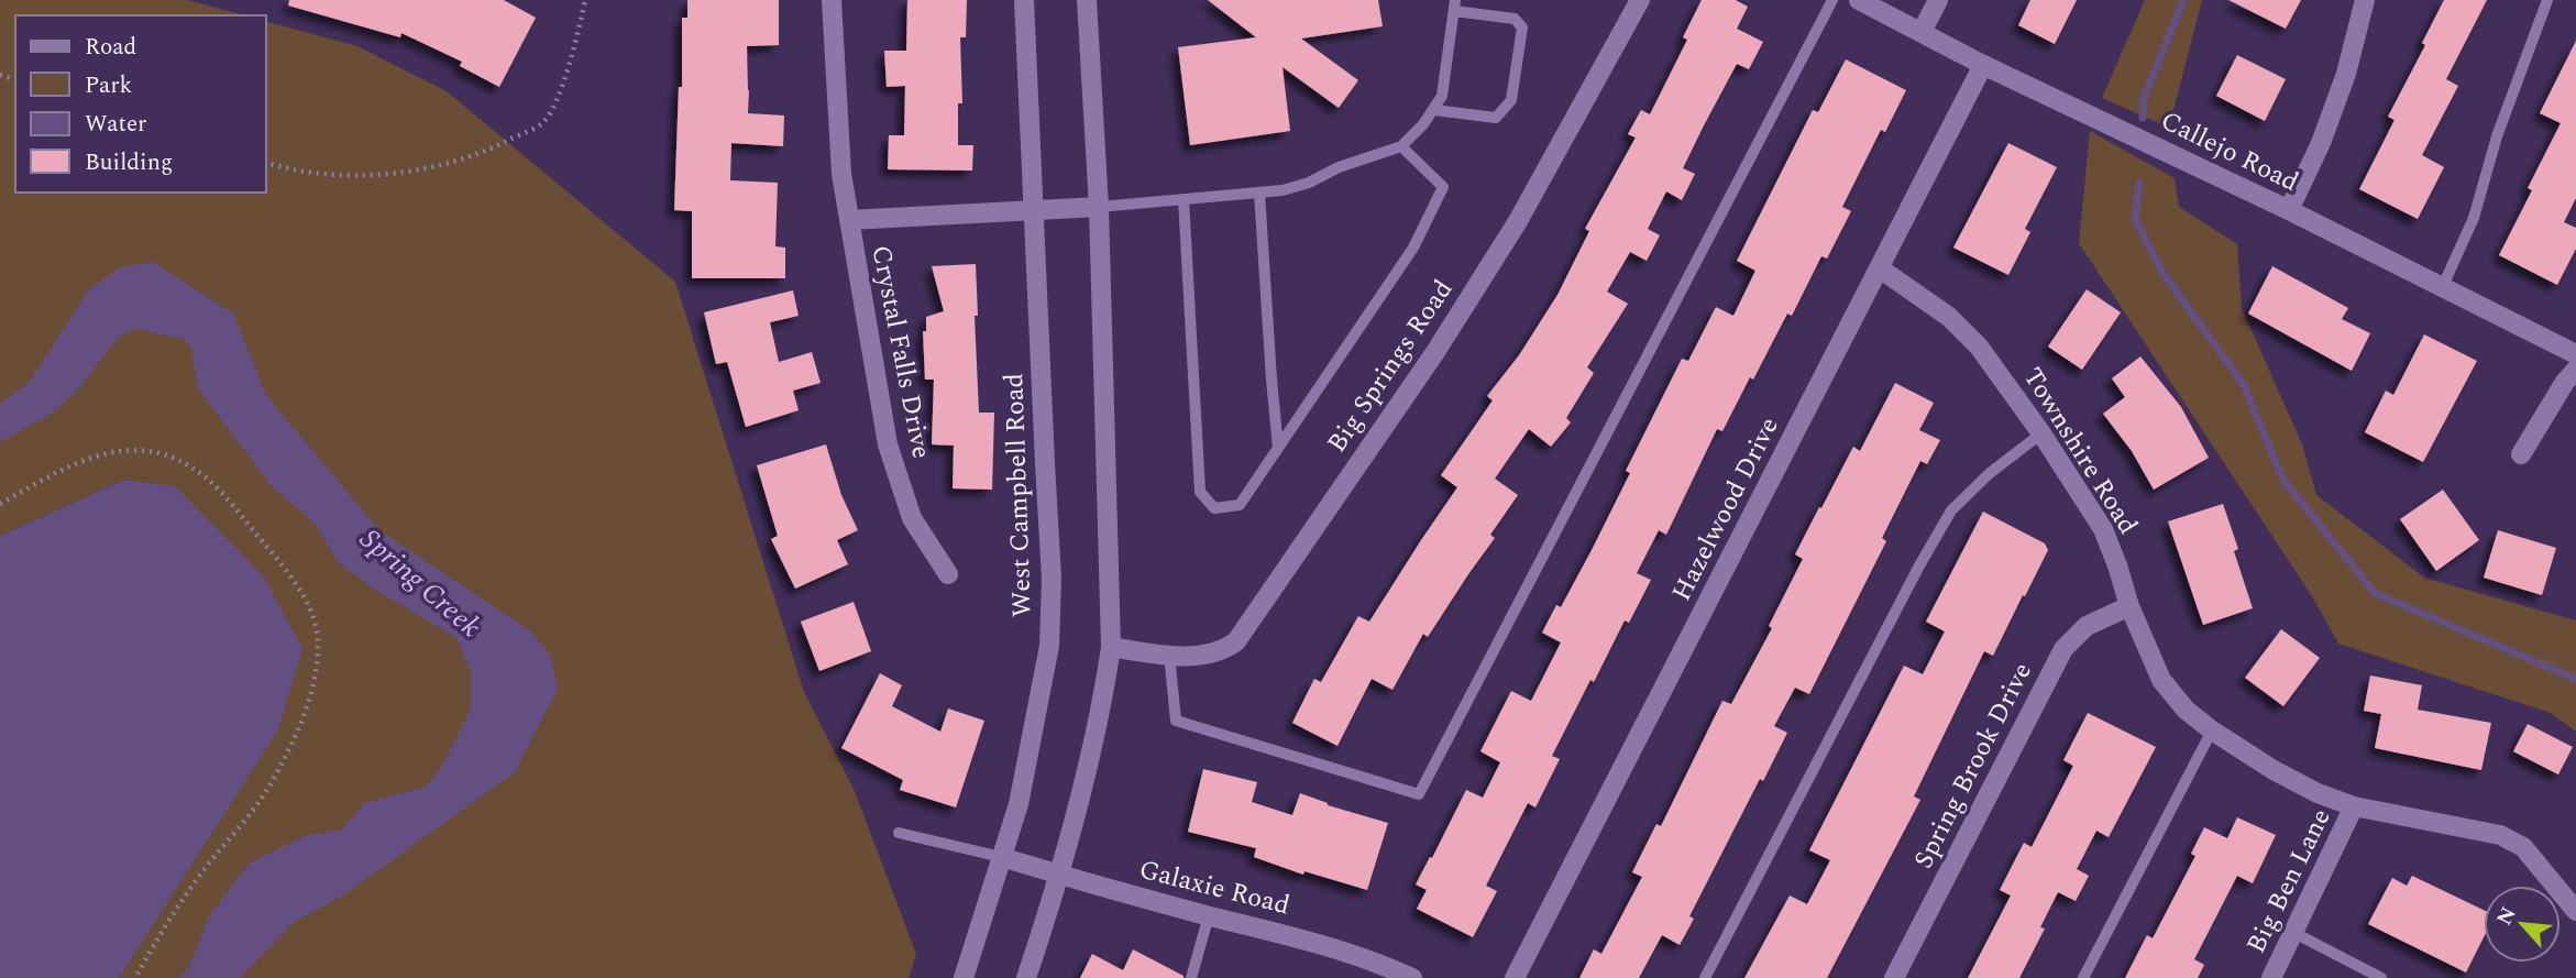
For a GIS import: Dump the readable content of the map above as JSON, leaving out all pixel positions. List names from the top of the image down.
{
  "streets": {
    "street": [
      "Callejo Road",
      "Crystal Falls Drive",
      "Big Springs Road",
      "Townshire Road",
      "West Campbell Road",
      "Hazelwood Drive",
      "Spring Brook Drive",
      "Big Ben Lane",
      "Galaxie Road"
    ]
  },
  "crossings": [
    ["Callejo Road", "Hazelwood Drive"],
    ["Crystal Falls Drive", "West Campbell Road"],
    ["Townshire Road", "Hazelwood Drive"],
    ["Townshire Road", "Spring Brook Drive"],
    ["Townshire Road", "Big Ben Lane"],
    ["West Campbell Road", "Galaxie Road"]
  ],
  "water": ["Spring Creek"],
  "legend": [
    "Road",
    "Park",
    "Water",
    "Building"
  ],
  "north": "top left"
}
